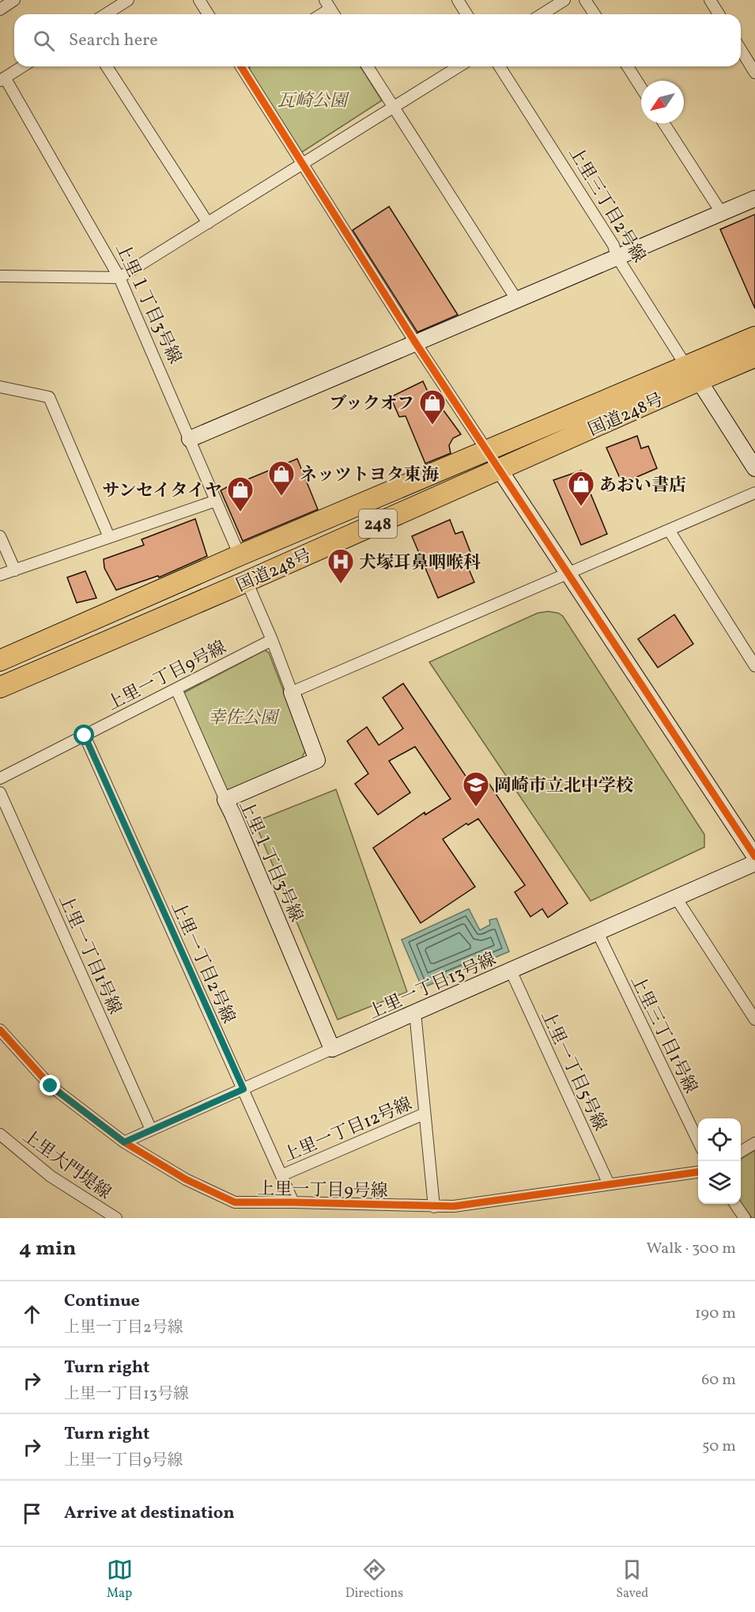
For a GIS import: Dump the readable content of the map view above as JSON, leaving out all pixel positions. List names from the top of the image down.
{
  "streets": {
    "highway": ["国道248号", "248"],
    "street": [
      "上里三丁目2号線",
      "上里１丁目3号線",
      "上里一丁目9号線",
      "上里一丁目1号線",
      "上里一丁目2号線",
      "上里一丁目13号線",
      "上里三丁目1号線",
      "上里一丁目5号線",
      "上里一丁目12号線",
      "上里大門堤線"
    ]
  },
  "crossings": [
    ["上里三丁目2号線", "国道248号"],
    ["上里１丁目3号線", "国道248号"],
    ["上里１丁目3号線", "上里一丁目9号線"],
    ["上里１丁目3号線", "上里一丁目13号線"],
    ["上里一丁目9号線", "上里一丁目2号線"],
    ["上里一丁目9号線", "上里一丁目13号線"],
    ["上里一丁目9号線", "上里一丁目5号線"],
    ["上里一丁目1号線", "上里一丁目13号線"],
    ["上里一丁目2号線", "上里一丁目13号線"],
    ["上里一丁目2号線", "上里一丁目12号線"],
    ["上里一丁目13号線", "上里三丁目1号線"],
    ["上里一丁目13号線", "上里一丁目5号線"]
  ],
  "parks": ["瓦崎公園", "幸佐公園"],
  "places": {
    "shop": [
      "ブックオフ",
      "ネッツトヨタ東海",
      "あおい書店",
      "サンセイタイヤ"
    ],
    "hospital": ["犬塚耳鼻咽喉科"],
    "school or university": ["岡崎市立北中学校"]
  },
  "north": "bottom left",
  "page": {
    "search": "Search here",
    "heading": ["4 min", "Walk · 300 m"],
    "list": [
      ["Continue", "上里一丁目2号線", "190 m"],
      ["Turn right", "上里一丁目13号線", "60 m"],
      ["Turn right", "上里一丁目9号線", "50 m"],
      "Arrive at destination"
    ],
    "nav": ["Map", "Directions", "Saved"]
  }
}
